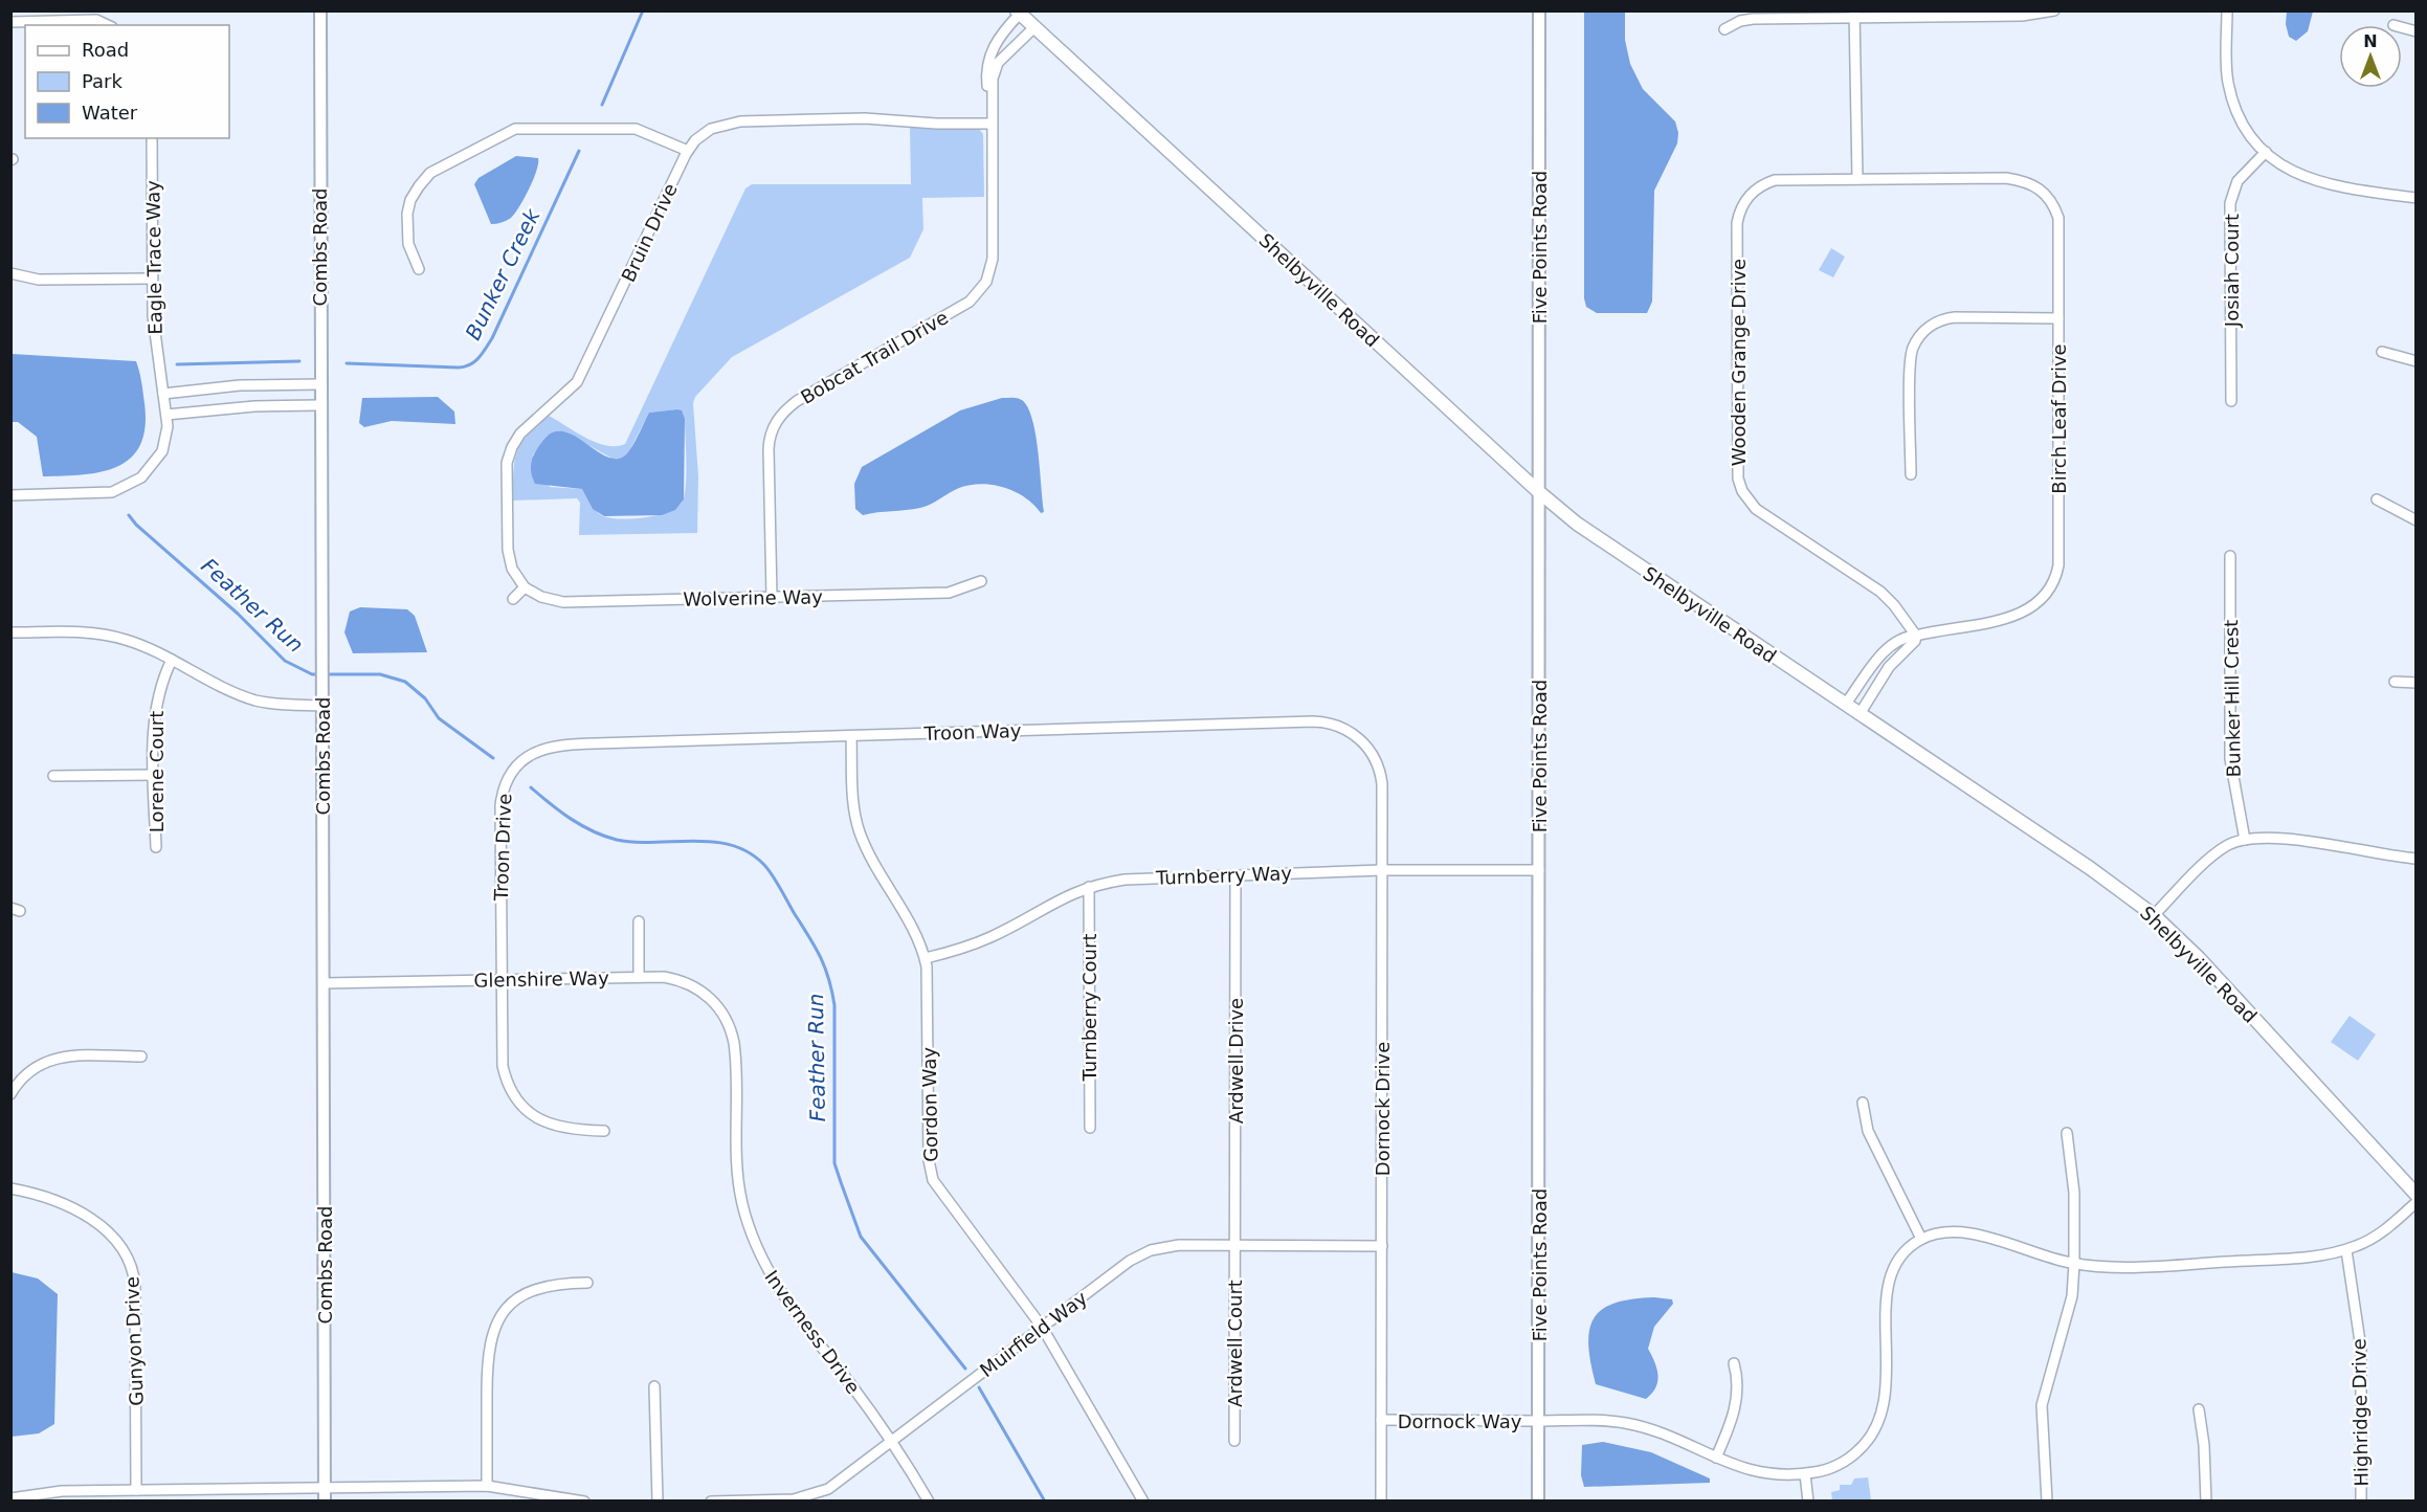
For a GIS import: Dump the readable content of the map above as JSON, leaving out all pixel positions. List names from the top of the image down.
{
  "streets": {
    "main road": ["Shelbyville Road"],
    "street": [
      "Bruin Drive",
      "Combs Road",
      "Five Points Road",
      "Eagle Trace Way",
      "Josiah Court",
      "Bobcat Trail Drive",
      "Wooden Grange Drive",
      "Birch Leaf Drive",
      "Wolverine Way",
      "Bunker Hill Crest",
      "Troon Way",
      "Lorene Court",
      "Troon Drive",
      "Turnberry Way",
      "Glenshire Way",
      "Turnberry Court",
      "Ardwell Drive",
      "Gordon Way",
      "Dornock Drive",
      "Inverness Drive",
      "Muirfield Way",
      "Gunyon Drive",
      "Ardwell Court",
      "Highridge Drive",
      "Dornock Way"
    ]
  },
  "crossings": [
    ["Bruin Drive", "Bobcat Trail Drive"],
    ["Bruin Drive", "Wolverine Way"],
    ["Combs Road", "Glenshire Way"],
    ["Five Points Road", "Shelbyville Road"],
    ["Five Points Road", "Turnberry Way"],
    ["Five Points Road", "Dornock Way"],
    ["Shelbyville Road", "Bobcat Trail Drive"],
    ["Shelbyville Road", "Birch Leaf Drive"],
    ["Bobcat Trail Drive", "Wolverine Way"],
    ["Wooden Grange Drive", "Birch Leaf Drive"],
    ["Troon Way", "Troon Drive"],
    ["Troon Way", "Gordon Way"],
    ["Troon Way", "Dornock Drive"],
    ["Troon Drive", "Glenshire Way"],
    ["Turnberry Way", "Turnberry Court"],
    ["Turnberry Way", "Ardwell Drive"],
    ["Turnberry Way", "Gordon Way"],
    ["Turnberry Way", "Dornock Drive"],
    ["Glenshire Way", "Inverness Drive"],
    ["Ardwell Drive", "Muirfield Way"],
    ["Ardwell Drive", "Ardwell Court"],
    ["Gordon Way", "Muirfield Way"],
    ["Dornock Drive", "Muirfield Way"],
    ["Dornock Drive", "Dornock Way"],
    ["Inverness Drive", "Muirfield Way"],
    ["Muirfield Way", "Ardwell Court"]
  ],
  "water": ["Bunker Creek", "Feather Run"],
  "legend": ["Road", "Park", "Water"],
  "north": "top"
}
